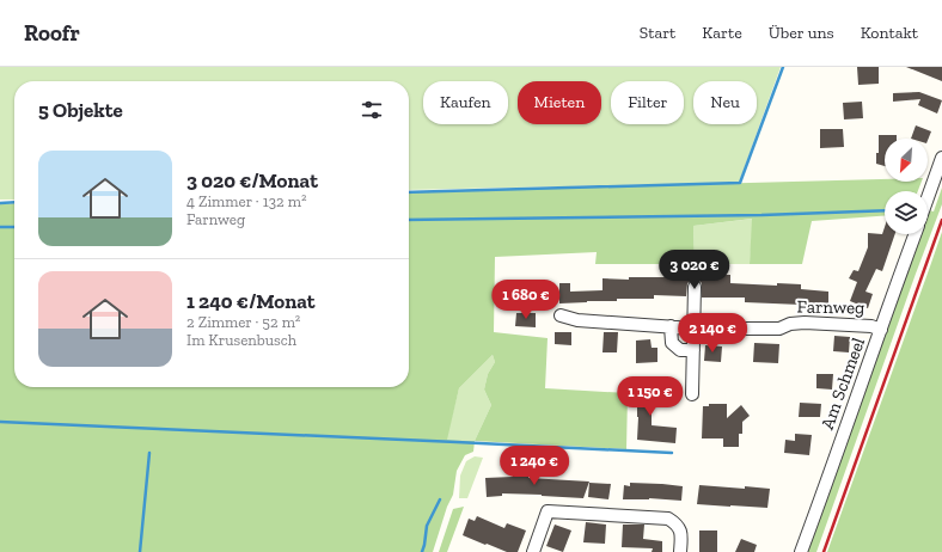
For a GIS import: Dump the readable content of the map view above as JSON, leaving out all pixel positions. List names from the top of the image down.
{
  "streets": {
    "street": ["Farnweg", "Am Schmeel"]
  },
  "crossings": [
    ["Farnweg", "Am Schmeel"]
  ],
  "north": "bottom left",
  "page": {
    "header": "Roofr",
    "nav": [
      "Start",
      "Karte",
      "Über uns",
      "Kontakt"
    ],
    "chip": [
      "Kaufen",
      "Mieten",
      "Filter",
      "Neu"
    ],
    "heading": "5 Objekte",
    "list": [
      {
        "name": "3 020 €/Monat",
        "note": "4 Zimmer · 132 m² · Farnweg"
      },
      {
        "name": "1 240 €/Monat",
        "note": "2 Zimmer · 52 m² · Im Krusenbusch"
      }
    ],
    "price": [
      "3 020 €",
      "1 680 €",
      "2 140 €",
      "1 150 €",
      "1 240 €"
    ]
  }
}
